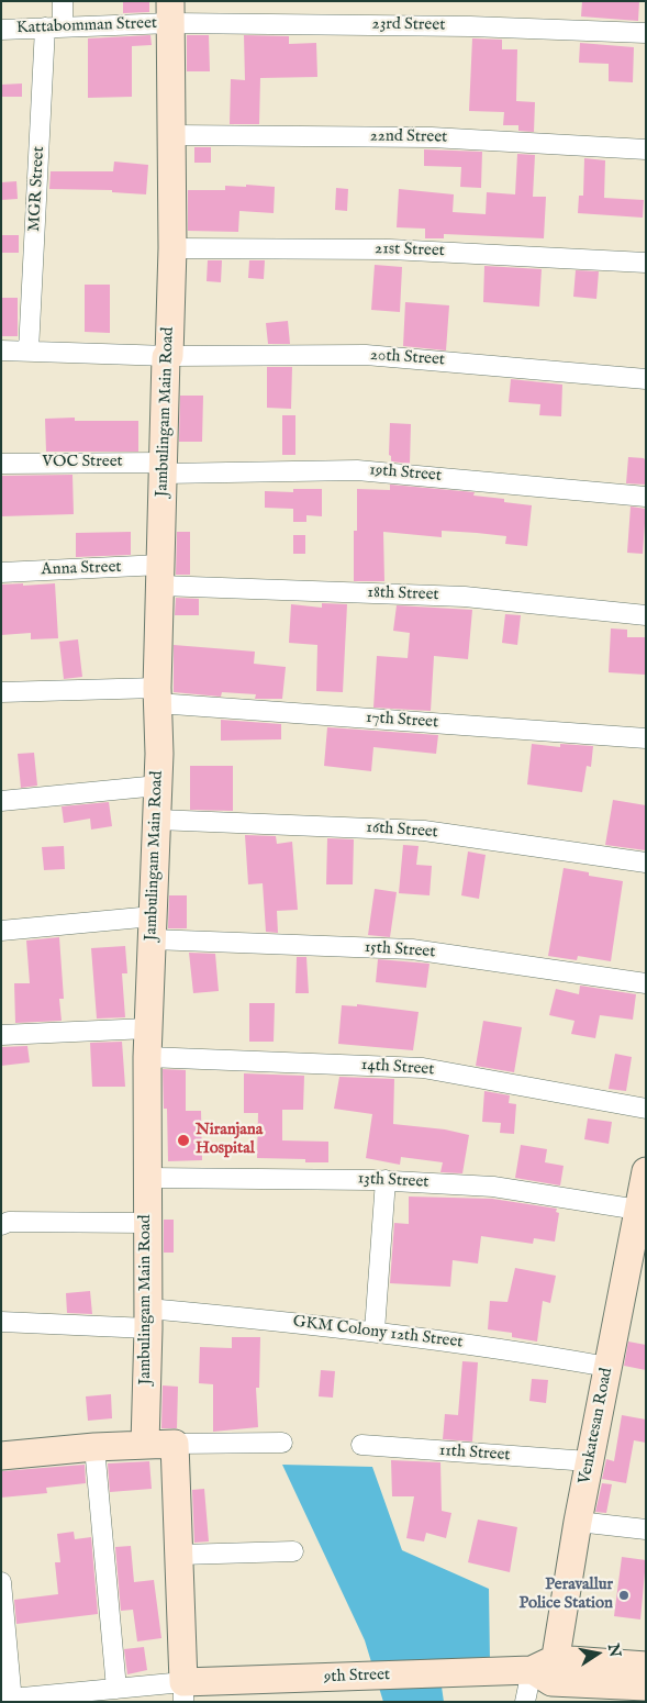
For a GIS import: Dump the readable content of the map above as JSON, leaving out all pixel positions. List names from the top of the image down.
{
  "streets": {
    "street": [
      "23rd Street",
      "Kattabomman Street",
      "22nd Street",
      "MGR Street",
      "21st Street",
      "20th Street",
      "Jambulingam Main Road",
      "VOC Street",
      "19th Street",
      "Anna Street",
      "18th Street",
      "17th Street",
      "16th Street",
      "15th Street",
      "14th Street",
      "13th Street",
      "GKM Colony 12th Street",
      "Venkatesan Road",
      "11th Street",
      "9th Street"
    ]
  },
  "crossings": [
    ["23rd Street", "Kattabomman Street"],
    ["23rd Street", "Jambulingam Main Road"],
    ["Kattabomman Street", "MGR Street"],
    ["Kattabomman Street", "Jambulingam Main Road"],
    ["22nd Street", "Jambulingam Main Road"],
    ["MGR Street", "20th Street"],
    ["21st Street", "Jambulingam Main Road"],
    ["20th Street", "Jambulingam Main Road"],
    ["Jambulingam Main Road", "VOC Street"],
    ["Jambulingam Main Road", "19th Street"],
    ["Jambulingam Main Road", "Anna Street"],
    ["Jambulingam Main Road", "18th Street"],
    ["Jambulingam Main Road", "17th Street"],
    ["Jambulingam Main Road", "16th Street"],
    ["Jambulingam Main Road", "15th Street"],
    ["Jambulingam Main Road", "14th Street"],
    ["Jambulingam Main Road", "13th Street"],
    ["Jambulingam Main Road", "GKM Colony 12th Street"],
    ["VOC Street", "19th Street"],
    ["Anna Street", "18th Street"],
    ["13th Street", "Venkatesan Road"],
    ["GKM Colony 12th Street", "Venkatesan Road"],
    ["Venkatesan Road", "11th Street"],
    ["Venkatesan Road", "9th Street"]
  ],
  "places": ["Niranjana Hospital", "Peravallur Police Station"],
  "north": "right"
}
